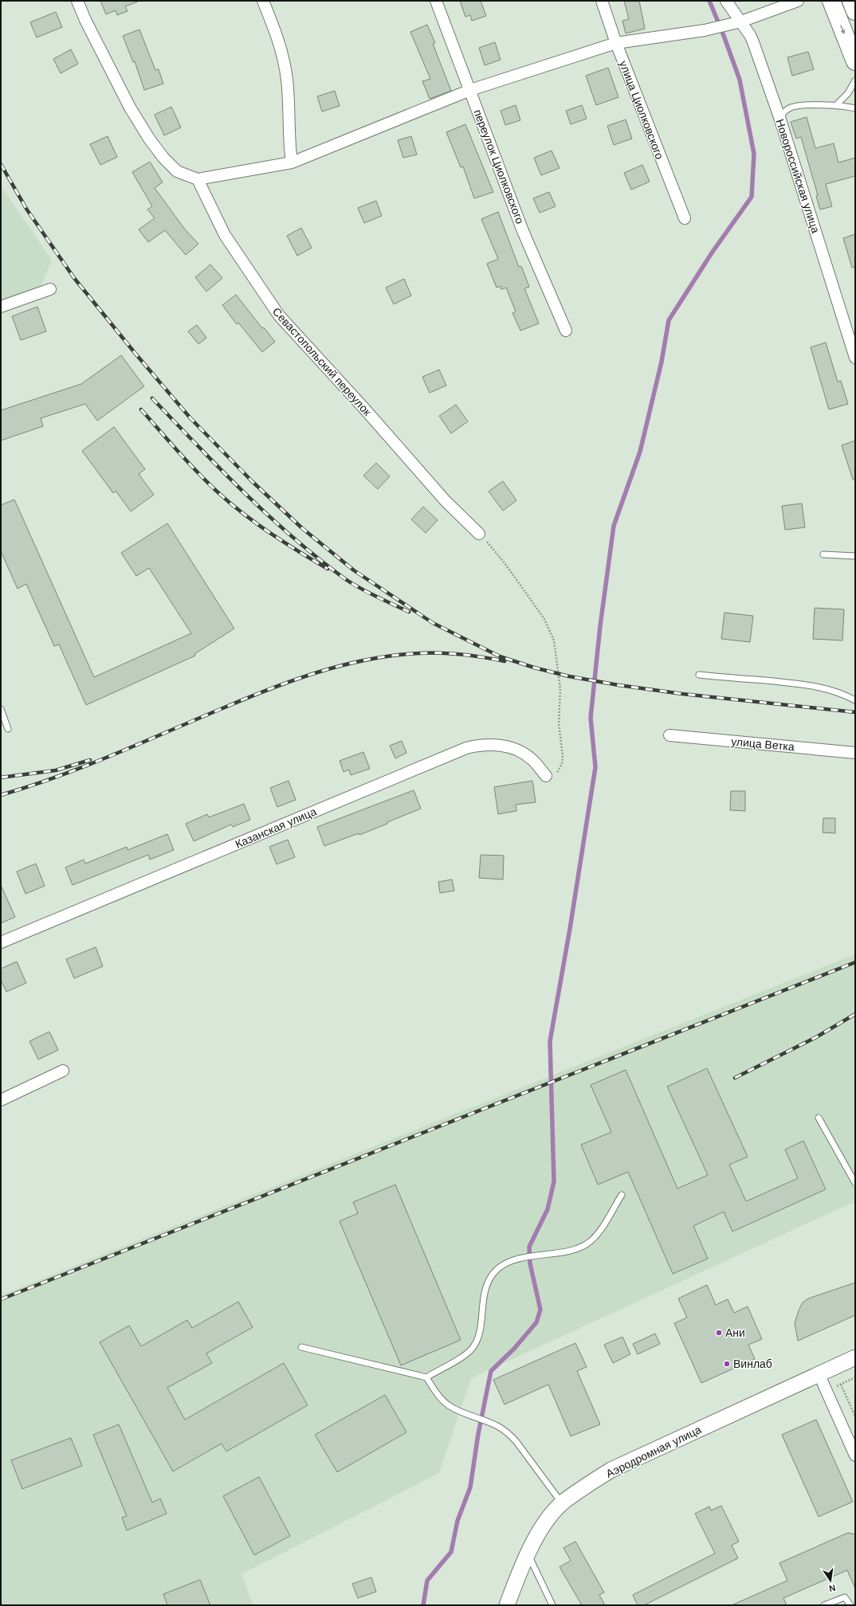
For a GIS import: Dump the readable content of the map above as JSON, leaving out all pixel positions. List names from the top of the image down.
{
  "streets": {
    "street": [
      "улица Циолковского",
      "переулок Циолковского",
      "Новороссийская улица",
      "Севастопольский переулок",
      "улица Ветка",
      "Казанская улица",
      "Аэродромная улица"
    ]
  },
  "places": ["Ани", "Винлаб"],
  "north": "bottom"
}
